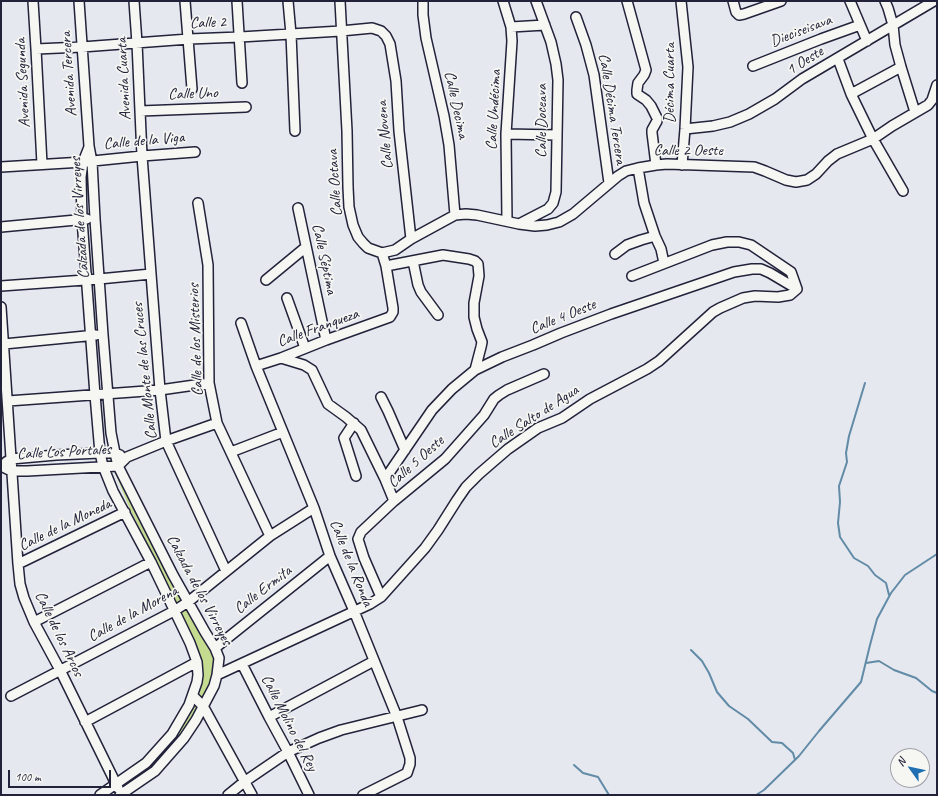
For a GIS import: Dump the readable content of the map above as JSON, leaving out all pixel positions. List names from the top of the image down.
{
  "streets": {
    "street": [
      "Calle 2",
      "Dieciseisava",
      "1 Oeste",
      "Avenida Tercera",
      "Avenida Cuarta",
      "Avenida Segunda",
      "Décima Cuarta",
      "Calle Uno",
      "Calle Decima",
      "Calle Décima Tercera",
      "Calle Undécima",
      "Calle Doceava",
      "Calle Novena",
      "Calle de la Viga",
      "Calle 2 Oeste",
      "Calle Octava",
      "Calzada de los Virreyes",
      "Calle Séptima",
      "Calle 4 Oeste",
      "Calle Franqueza",
      "Calle de los Misterios",
      "Calle Monte de las Cruces",
      "Calle Salto de Agua",
      "Calle Los Portales",
      "Calle 5 Oeste",
      "Calle de la Moneda",
      "Calle de la Ronda",
      "Calle Ermita",
      "Calle de la Morena",
      "Calle de los Arcos",
      "Calle Molino del Rey"
    ]
  },
  "crossings": [
    ["Calle 2", "Avenida Tercera"],
    ["Calle 2", "Avenida Cuarta"],
    ["Calle 2", "Avenida Segunda"],
    ["Calle 2", "Calle Novena"],
    ["Calle 2", "Calle Octava"],
    ["1 Oeste", "Décima Cuarta"],
    ["Avenida Tercera", "Calzada de los Virreyes"],
    ["Avenida Cuarta", "Calle Uno"],
    ["Avenida Cuarta", "Calle de la Viga"],
    ["Avenida Cuarta", "Calle Monte de las Cruces"],
    ["Avenida Segunda", "Calle de la Viga"],
    ["Décima Cuarta", "Calle 2 Oeste"],
    ["Calle Decima", "Calle 2 Oeste"],
    ["Calle Décima Tercera", "Calle 2 Oeste"],
    ["Calle Undécima", "Calle 2 Oeste"],
    ["Calle Doceava", "Calle 2 Oeste"],
    ["Calle Novena", "Calle 2 Oeste"],
    ["Calle de la Viga", "Calzada de los Virreyes"],
    ["Calle de la Viga", "Calle Monte de las Cruces"],
    ["Calle 2 Oeste", "Calle Octava"],
    ["Calzada de los Virreyes", "Calle Salto de Agua"],
    ["Calzada de los Virreyes", "Calle Los Portales"],
    ["Calzada de los Virreyes", "Calle de la Moneda"],
    ["Calzada de los Virreyes", "Calle Ermita"],
    ["Calzada de los Virreyes", "Calle de la Morena"],
    ["Calzada de los Virreyes", "Calle de los Arcos"],
    ["Calle Séptima", "Calle Franqueza"],
    ["Calle 4 Oeste", "Calle Salto de Agua"],
    ["Calle Franqueza", "Calle de la Ronda"],
    ["Calle de los Misterios", "Calle Los Portales"],
    ["Calle de los Misterios", "Calle de la Morena"],
    ["Calle Monte de las Cruces", "Calle Los Portales"],
    ["Calle Monte de las Cruces", "Calle de la Morena"],
    ["Calle Salto de Agua", "Calle 5 Oeste"],
    ["Calle Salto de Agua", "Calle de la Ronda"],
    ["Calle Salto de Agua", "Calle Molino del Rey"],
    ["Calle Los Portales", "Calle de los Arcos"],
    ["Calle de la Moneda", "Calle de los Arcos"],
    ["Calle de la Ronda", "Calle Ermita"],
    ["Calle de la Ronda", "Calle de la Morena"],
    ["Calle de la Morena", "Calle de los Arcos"]
  ],
  "scale_bar": "100 m",
  "north": "top left"
}
